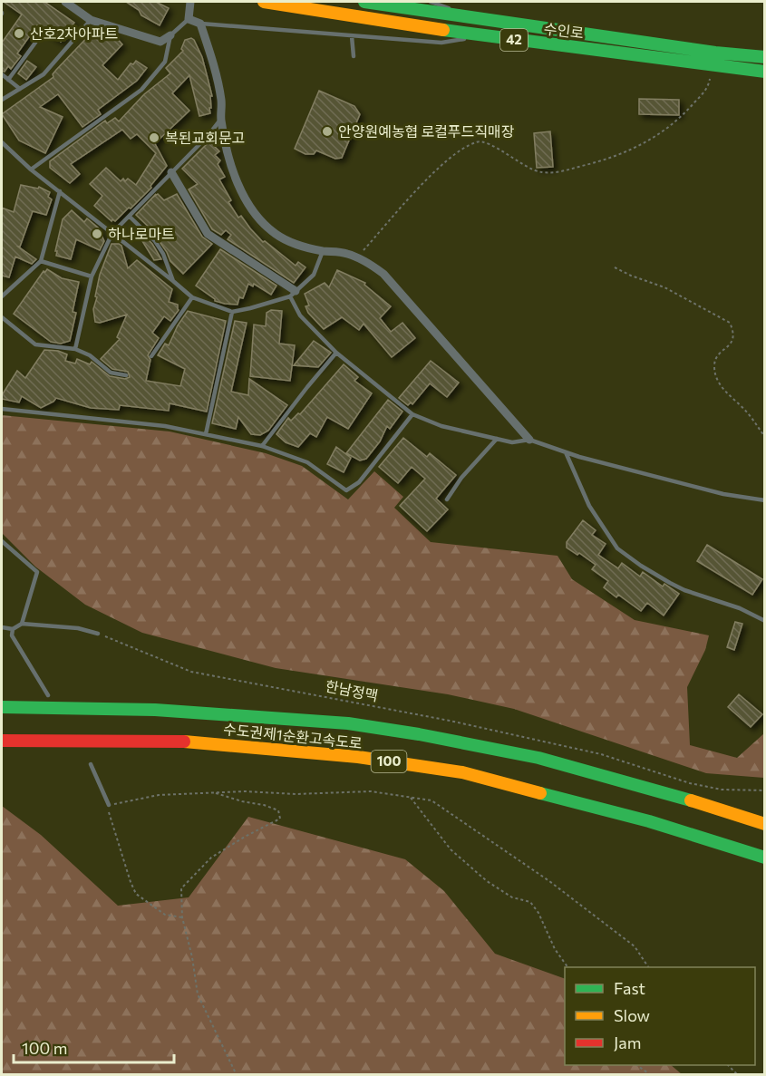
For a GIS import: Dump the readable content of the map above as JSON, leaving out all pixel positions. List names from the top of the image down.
{
  "streets": {
    "main road": [
      "수인로",
      "42",
      "수도권제1순환고속도로",
      "100"
    ],
    "path": ["한남정맥"]
  },
  "places": [
    "산호2차아파트",
    "안양원예농협 로컬푸드직매장",
    "복된교회문고",
    "하나로마트"
  ],
  "legend": ["Fast", "Slow", "Jam"],
  "scale_bar": "100 m"
}
